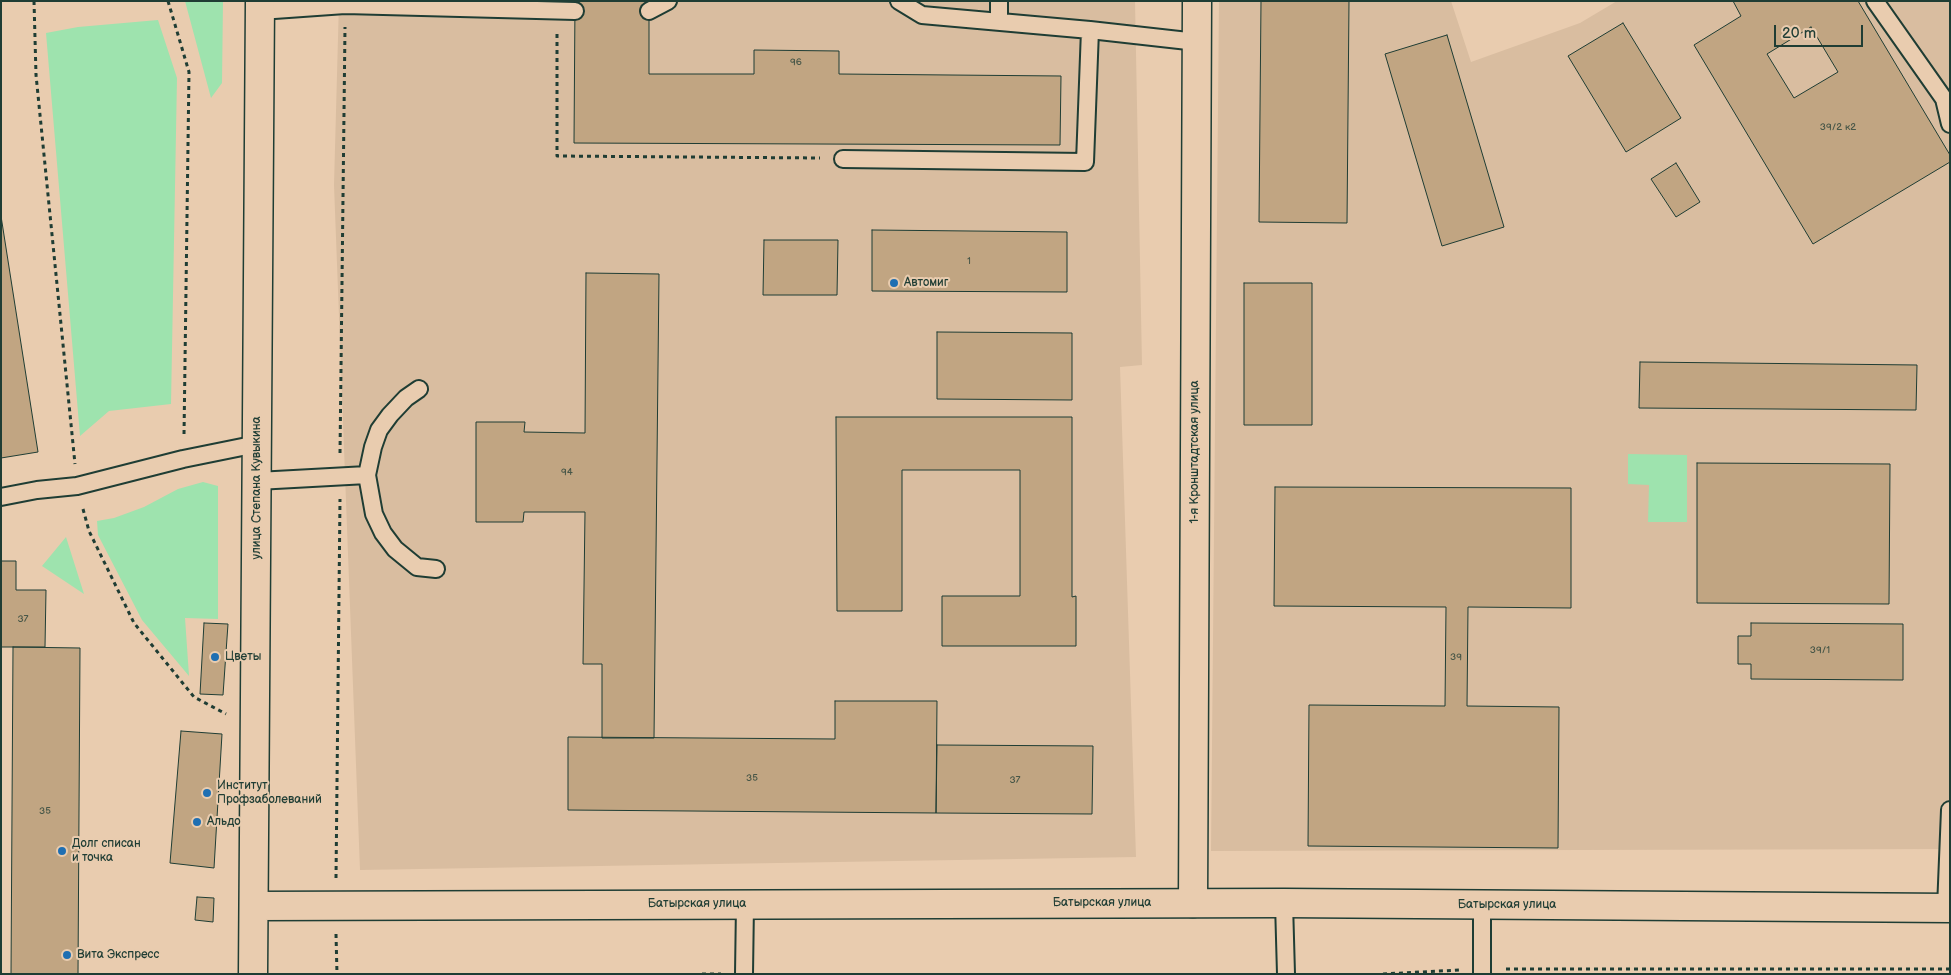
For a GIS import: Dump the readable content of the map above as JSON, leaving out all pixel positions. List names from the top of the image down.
{
  "streets": {
    "street": ["1-я Кронштадтская улица", "улица Степана Кувыкина", "Батырская улица"]
  },
  "crossings": [
    ["1-я Кронштадтская улица", "Батырская улица"],
    ["улица Степана Кувыкина", "Батырская улица"]
  ],
  "places": [
    "Автомиг",
    "Цветы",
    "Институт Профзаболеваний",
    "Альдо",
    "Долг списан и точка",
    "Вита Экспресс"
  ],
  "house_numbers": [
    "96",
    "39/2 к2",
    "1",
    "94",
    "37",
    "39/1",
    "39",
    "35",
    "37",
    "35"
  ],
  "scale_bar": "20 m"
}
